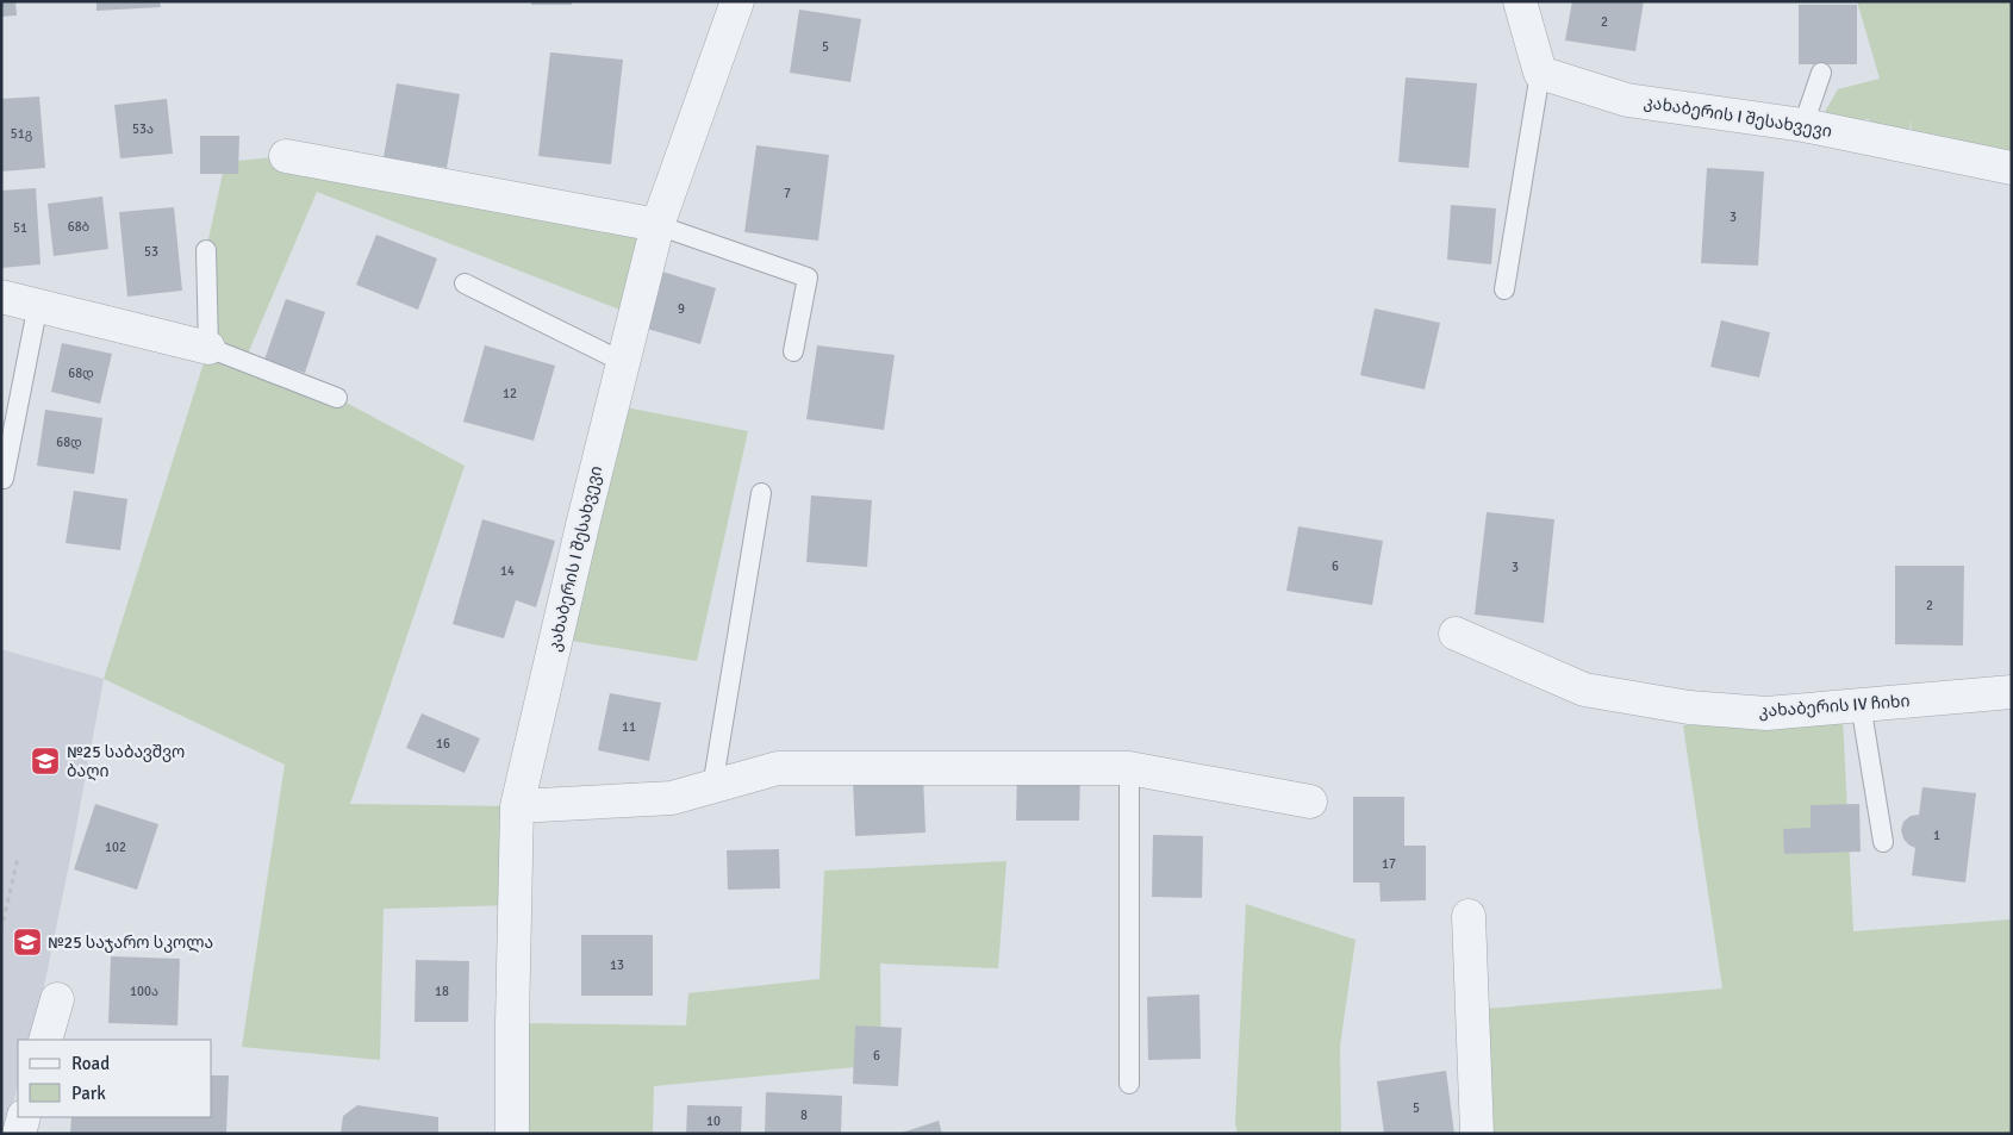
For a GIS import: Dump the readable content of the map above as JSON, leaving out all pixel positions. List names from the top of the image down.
{
  "streets": {
    "street": ["კახაბერის I შესახვევი", "კახაბერის IV ჩიხი"]
  },
  "places": {
    "school or university": ["№25 საბავშვო ბაღი", "№25 საჯარო სკოლა"]
  },
  "house_numbers": [
    "2",
    "5",
    "53ა",
    "51გ",
    "7",
    "3",
    "68ბ",
    "51",
    "53",
    "9",
    "68დ",
    "12",
    "68დ",
    "6",
    "3",
    "14",
    "2",
    "11",
    "16",
    "1",
    "102",
    "17",
    "13",
    "100ა",
    "18",
    "6",
    "5",
    "8",
    "10"
  ],
  "legend": ["Road", "Park"]
}
